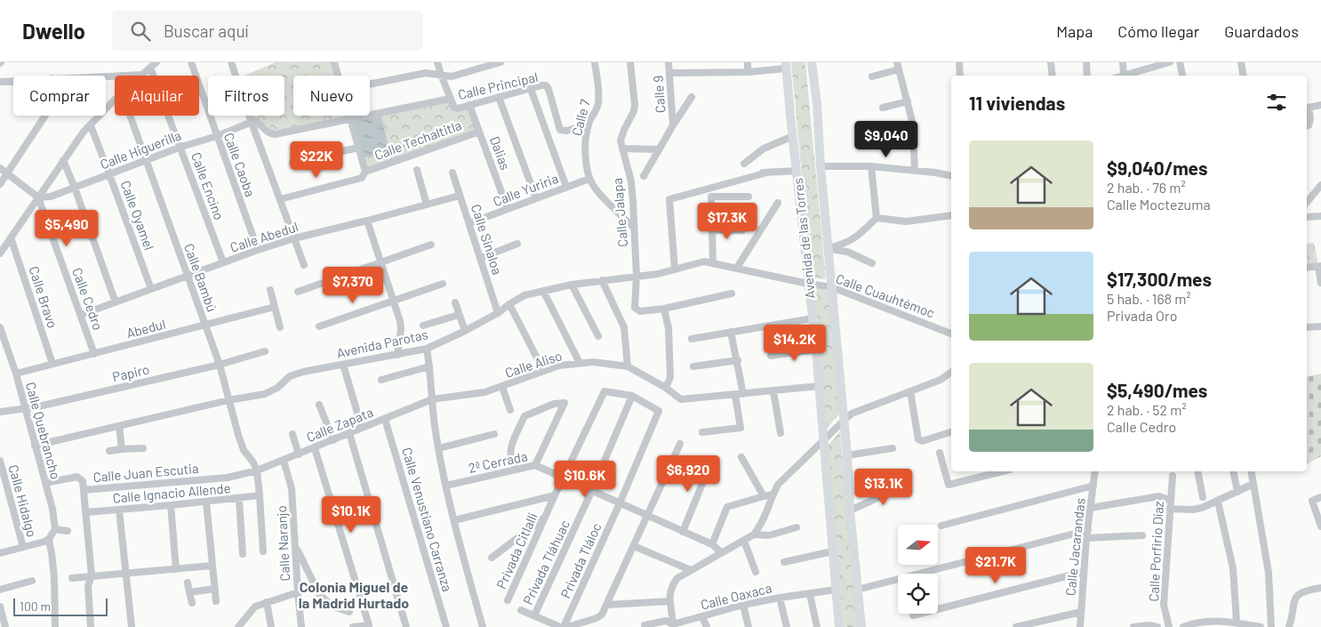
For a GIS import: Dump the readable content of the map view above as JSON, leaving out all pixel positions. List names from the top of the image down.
{
  "streets": {
    "main road": ["Avenida de las Torres"],
    "street": [
      "Calle Principal",
      "Calle 9",
      "Calle 7",
      "Calle Techaltitla",
      "Calle Higuerilla",
      "Dalias",
      "Calle Caoba",
      "Calle Encino",
      "Calle Yuriria",
      "Calle Jalapa",
      "Calle Oyamel",
      "Calle Abedul",
      "Calle Sinaloa",
      "Calle Bambú",
      "Calle Cuauhtémoc",
      "Calle Bravo",
      "Calle Cedro",
      "Abedul",
      "Avenida Parotas",
      "Calle Aliso",
      "Papiro",
      "Calle Zapata",
      "Calle Quebrancho",
      "2ª Cerrada",
      "Calle Juan Escutia",
      "Calle Ignacio Allende",
      "Calle Hidalgo",
      "Calle Venustiano Carranza",
      "Calle Naranjo",
      "Calle Jacarandas",
      "Privada Citlalli",
      "Calle Porfirio Díaz",
      "Privada Tláloc",
      "Privada Tláhuac",
      "Calle Oaxaca"
    ]
  },
  "crossings": [
    ["Calle Principal", "Calle 7"],
    ["Calle Principal", "Dalias"],
    ["Calle 7", "Calle Yuriria"],
    ["Calle Techaltitla", "Dalias"],
    ["Calle Higuerilla", "Calle Caoba"],
    ["Calle Higuerilla", "Calle Encino"],
    ["Calle Higuerilla", "Calle Oyamel"],
    ["Calle Higuerilla", "Calle Bambú"],
    ["Calle Higuerilla", "Calle Cedro"],
    ["Dalias", "Calle Yuriria"],
    ["Calle Caoba", "Calle Abedul"],
    ["Calle Encino", "Calle Abedul"],
    ["Calle Yuriria", "Calle Sinaloa"],
    ["Calle Jalapa", "Avenida Parotas"],
    ["Calle Oyamel", "Calle Abedul"],
    ["Calle Abedul", "Calle Sinaloa"],
    ["Calle Abedul", "Calle Bambú"],
    ["Calle Abedul", "Calle Cedro"],
    ["Avenida de las Torres", "Calle Cuauhtémoc"],
    ["Avenida de las Torres", "Avenida Parotas"],
    ["Avenida de las Torres", "Calle Aliso"],
    ["Avenida de las Torres", "Calle Oaxaca"],
    ["Calle Sinaloa", "Avenida Parotas"],
    ["Calle Bambú", "Abedul"],
    ["Calle Bambú", "Avenida Parotas"],
    ["Calle Bambú", "Papiro"],
    ["Calle Bambú", "Calle Zapata"],
    ["Calle Bambú", "Calle Juan Escutia"],
    ["Calle Cuauhtémoc", "Avenida Parotas"],
    ["Calle Bravo", "Abedul"],
    ["Calle Cedro", "Abedul"],
    ["Abedul", "Calle Quebrancho"],
    ["Avenida Parotas", "Calle Quebrancho"],
    ["Calle Aliso", "Calle Zapata"],
    ["Papiro", "Calle Quebrancho"],
    ["Calle Zapata", "Calle Juan Escutia"],
    ["Calle Zapata", "Calle Venustiano Carranza"],
    ["Calle Zapata", "Calle Naranjo"],
    ["Calle Quebrancho", "Calle Juan Escutia"],
    ["2ª Cerrada", "Privada Citlalli"],
    ["2ª Cerrada", "Privada Tláloc"],
    ["2ª Cerrada", "Privada Tláhuac"],
    ["Privada Citlalli", "Privada Tláloc"],
    ["Privada Tláloc", "Privada Tláhuac"]
  ],
  "districts": ["Colonia Miguel de la Madrid Hurtado"],
  "scale_bar": "100 m",
  "north": "right",
  "page": {
    "header": "Dwello",
    "search": "Buscar aquí",
    "nav": ["Mapa", "Cómo llegar", "Guardados"],
    "chip": [
      "Comprar",
      "Alquilar",
      "Filtros",
      "Nuevo"
    ],
    "heading": "11 viviendas",
    "price": [
      "$9,040",
      "$22K",
      "$17.3K",
      "$5,490",
      "$7,370",
      "$14.2K",
      "$6,920",
      "$10.6K",
      "$13.1K",
      "$10.1K",
      "$21.7K"
    ],
    "list": [
      {
        "name": "$9,040/mes",
        "note": "2 hab. · 76 m² · Calle Moctezuma"
      },
      {
        "name": "$17,300/mes",
        "note": "5 hab. · 168 m² · Privada Oro"
      },
      {
        "name": "$5,490/mes",
        "note": "2 hab. · 52 m² · Calle Cedro"
      }
    ],
    "scale": "100 m"
  }
}
